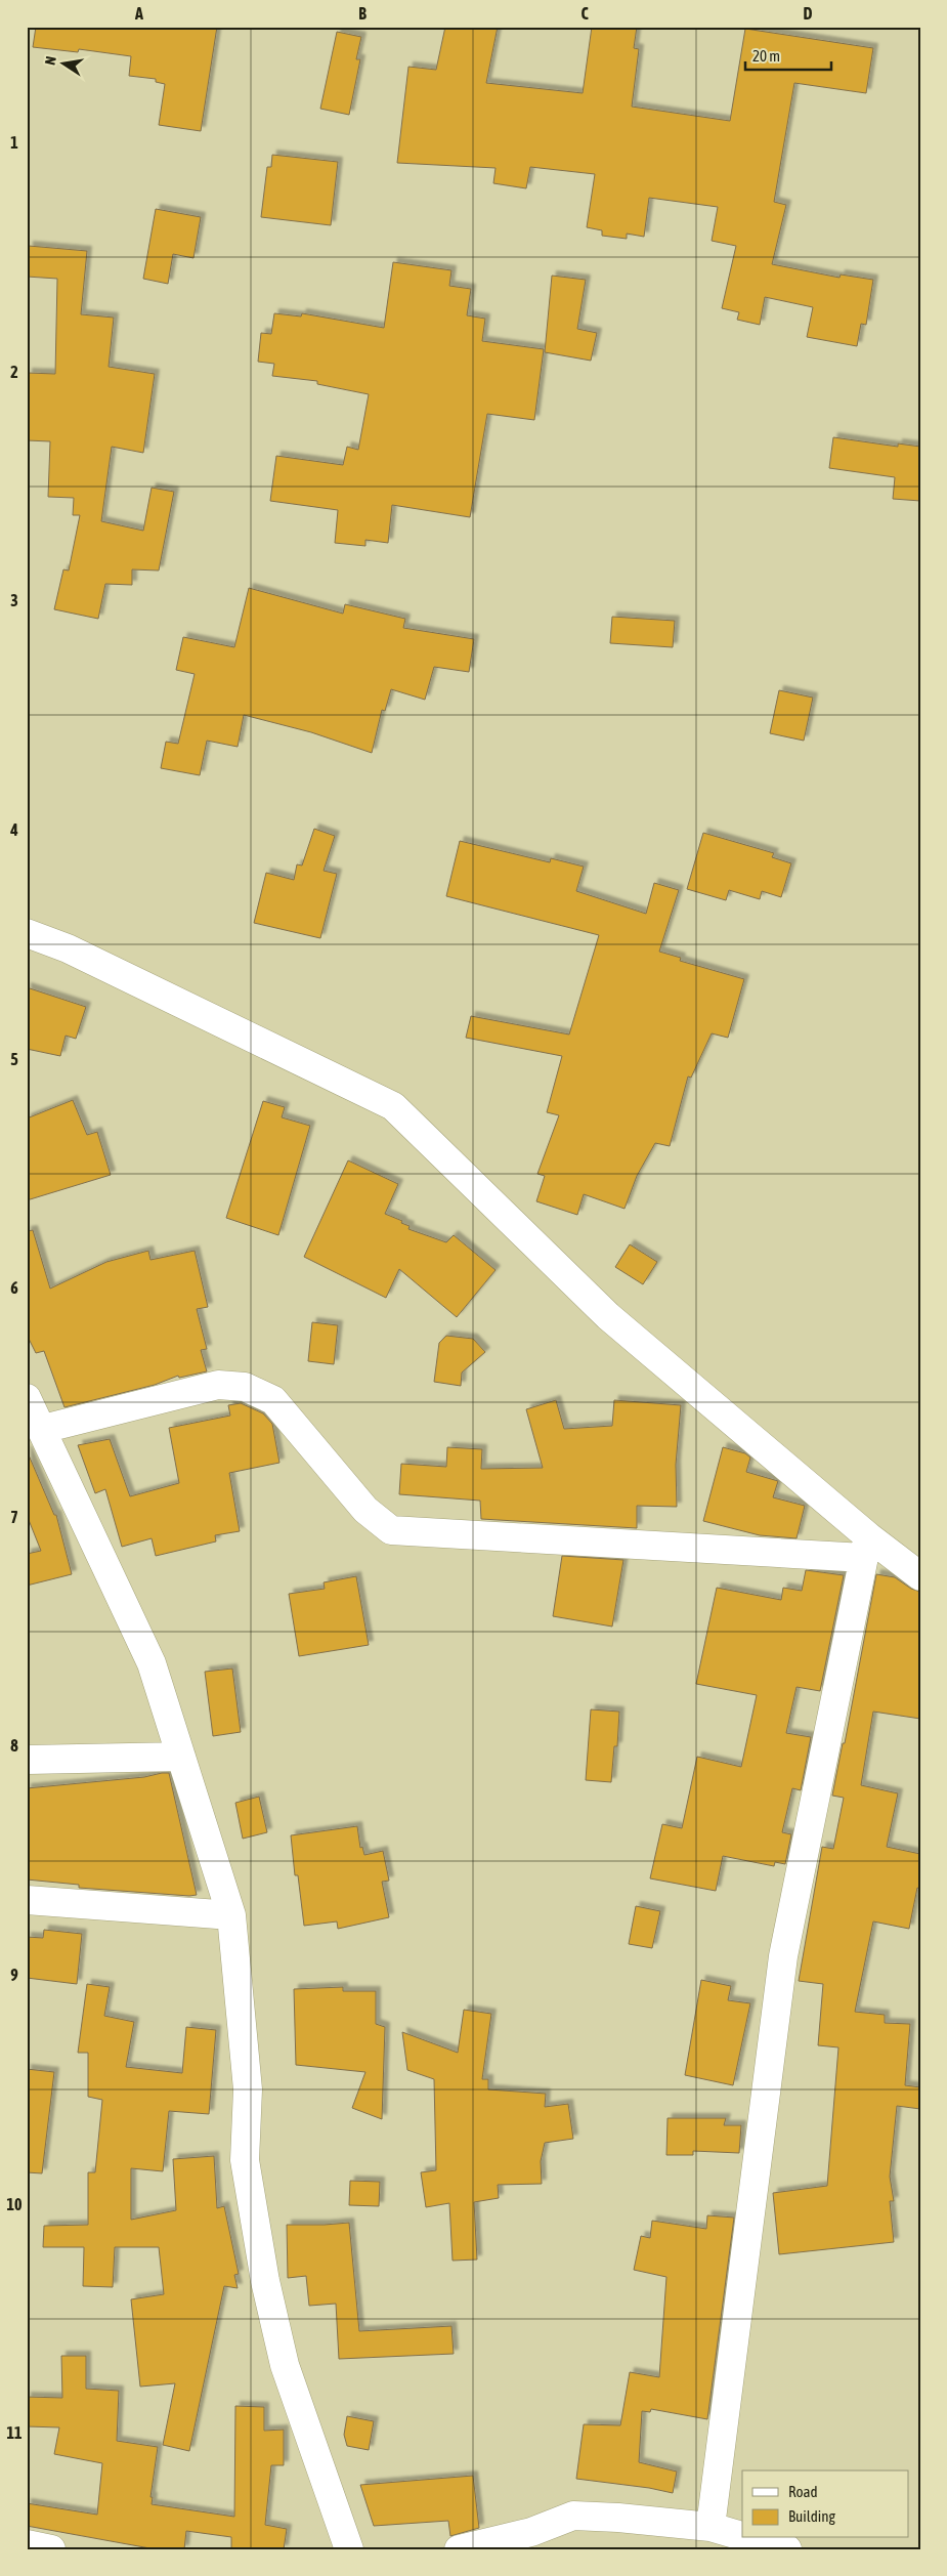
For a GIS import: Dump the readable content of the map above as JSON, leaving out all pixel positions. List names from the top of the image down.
{
  "legend": ["Road", "Building"],
  "scale_bar": "20 m",
  "north": "left",
  "grid": {
    "columns": [
      "A",
      "B",
      "C",
      "D"
    ],
    "rows": [
      "1",
      "2",
      "3",
      "4",
      "5",
      "6",
      "7",
      "8",
      "9",
      "10",
      "11"
    ]
  }
}
